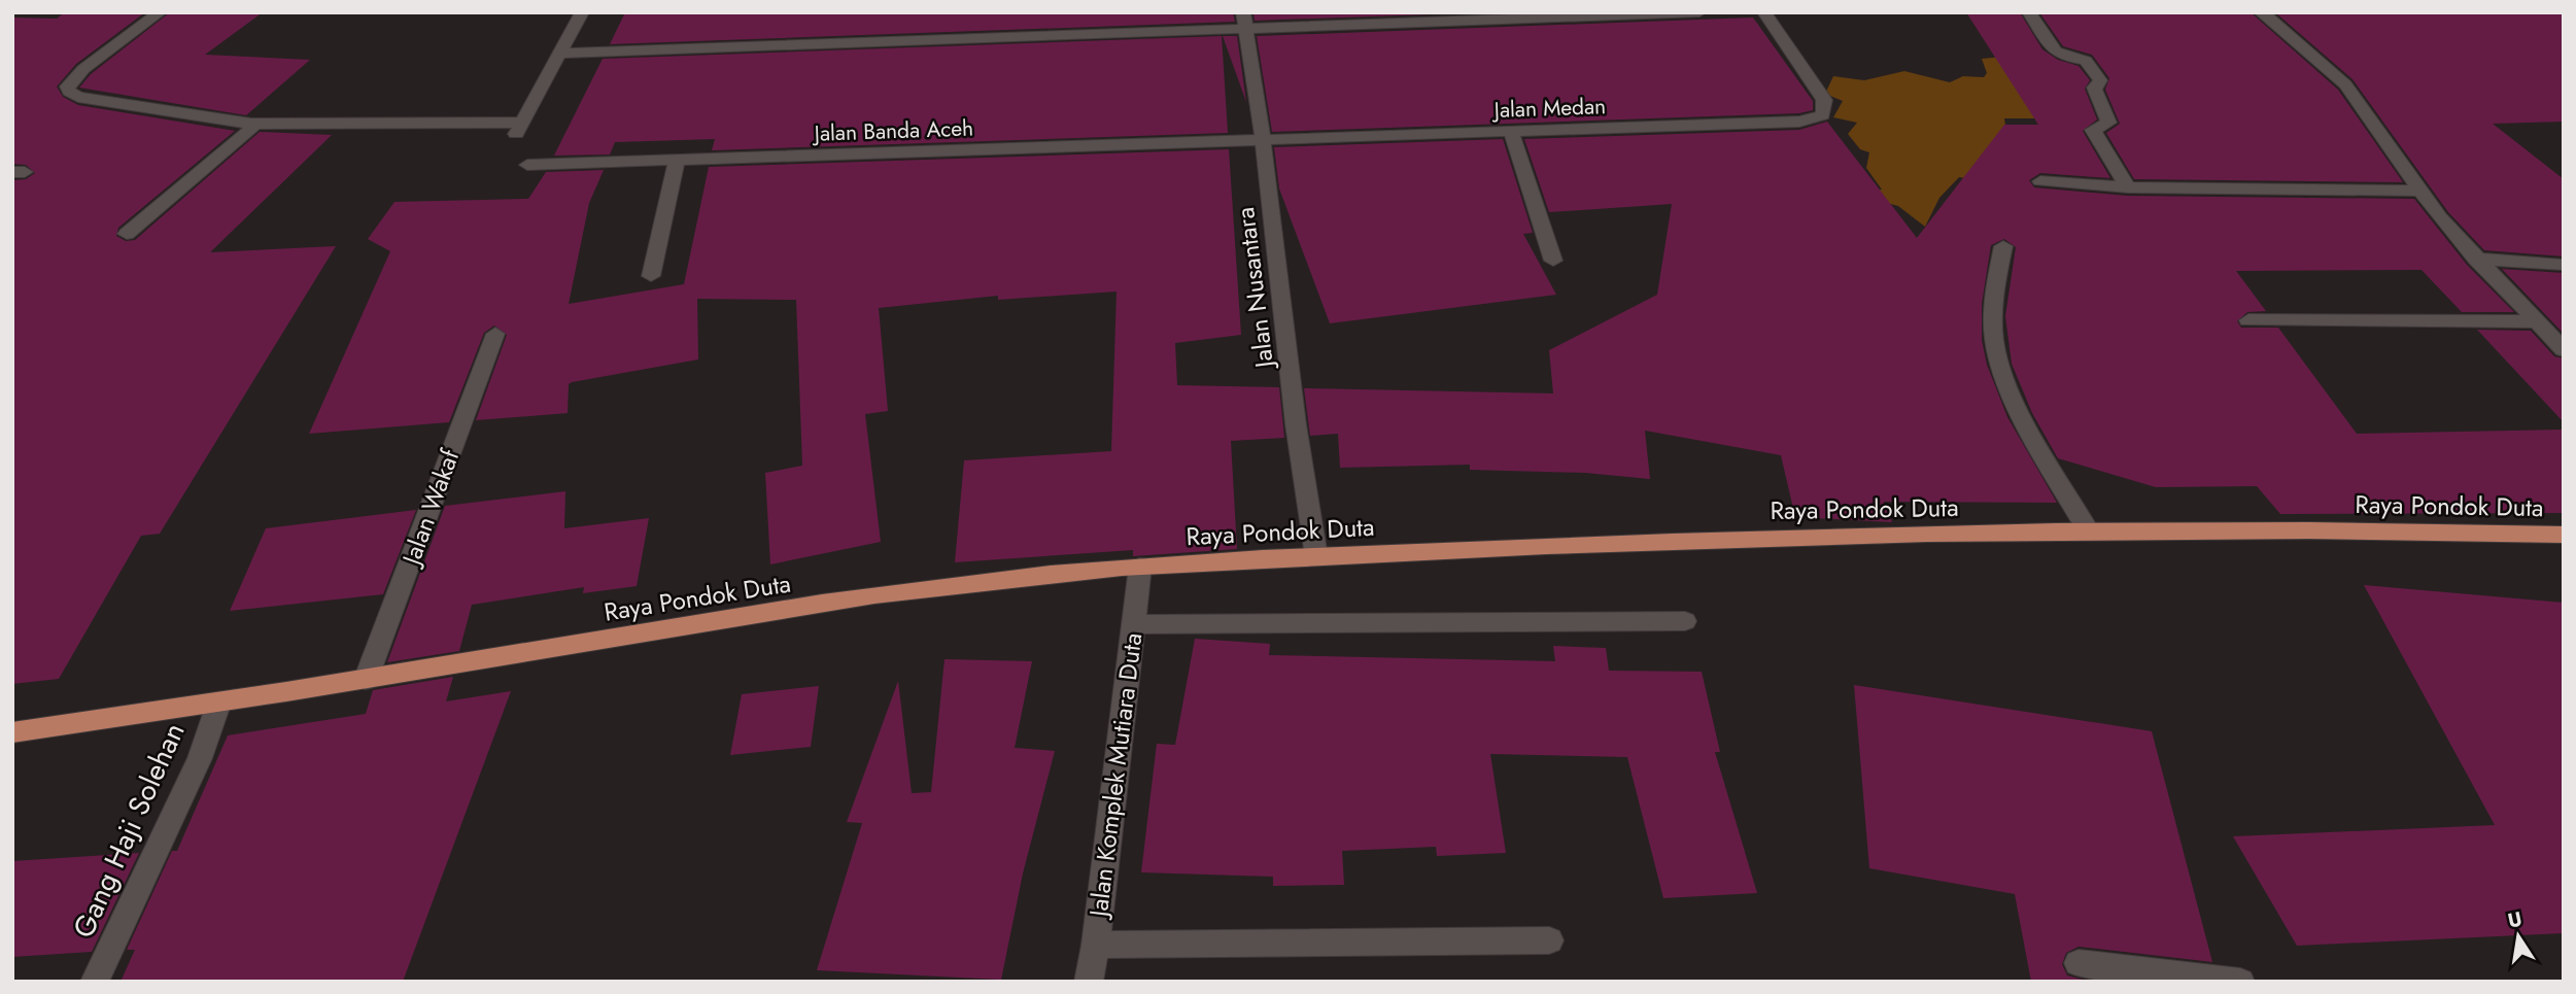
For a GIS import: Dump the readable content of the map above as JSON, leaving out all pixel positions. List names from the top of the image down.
{
  "streets": {
    "main road": ["Raya Pondok Duta"],
    "street": [
      "Jalan Medan",
      "Jalan Banda Aceh",
      "Jalan Nusantara",
      "Jalan Wakaf",
      "Jalan Komplek Mutiara Duta",
      "Gang Haji Solehan"
    ]
  },
  "crossings": [
    ["Jalan Medan", "Jalan Banda Aceh"],
    ["Jalan Medan", "Jalan Nusantara"],
    ["Jalan Banda Aceh", "Jalan Nusantara"],
    ["Jalan Nusantara", "Raya Pondok Duta"],
    ["Raya Pondok Duta", "Jalan Wakaf"],
    ["Raya Pondok Duta", "Jalan Komplek Mutiara Duta"],
    ["Raya Pondok Duta", "Gang Haji Solehan"]
  ],
  "north": "top"
}
